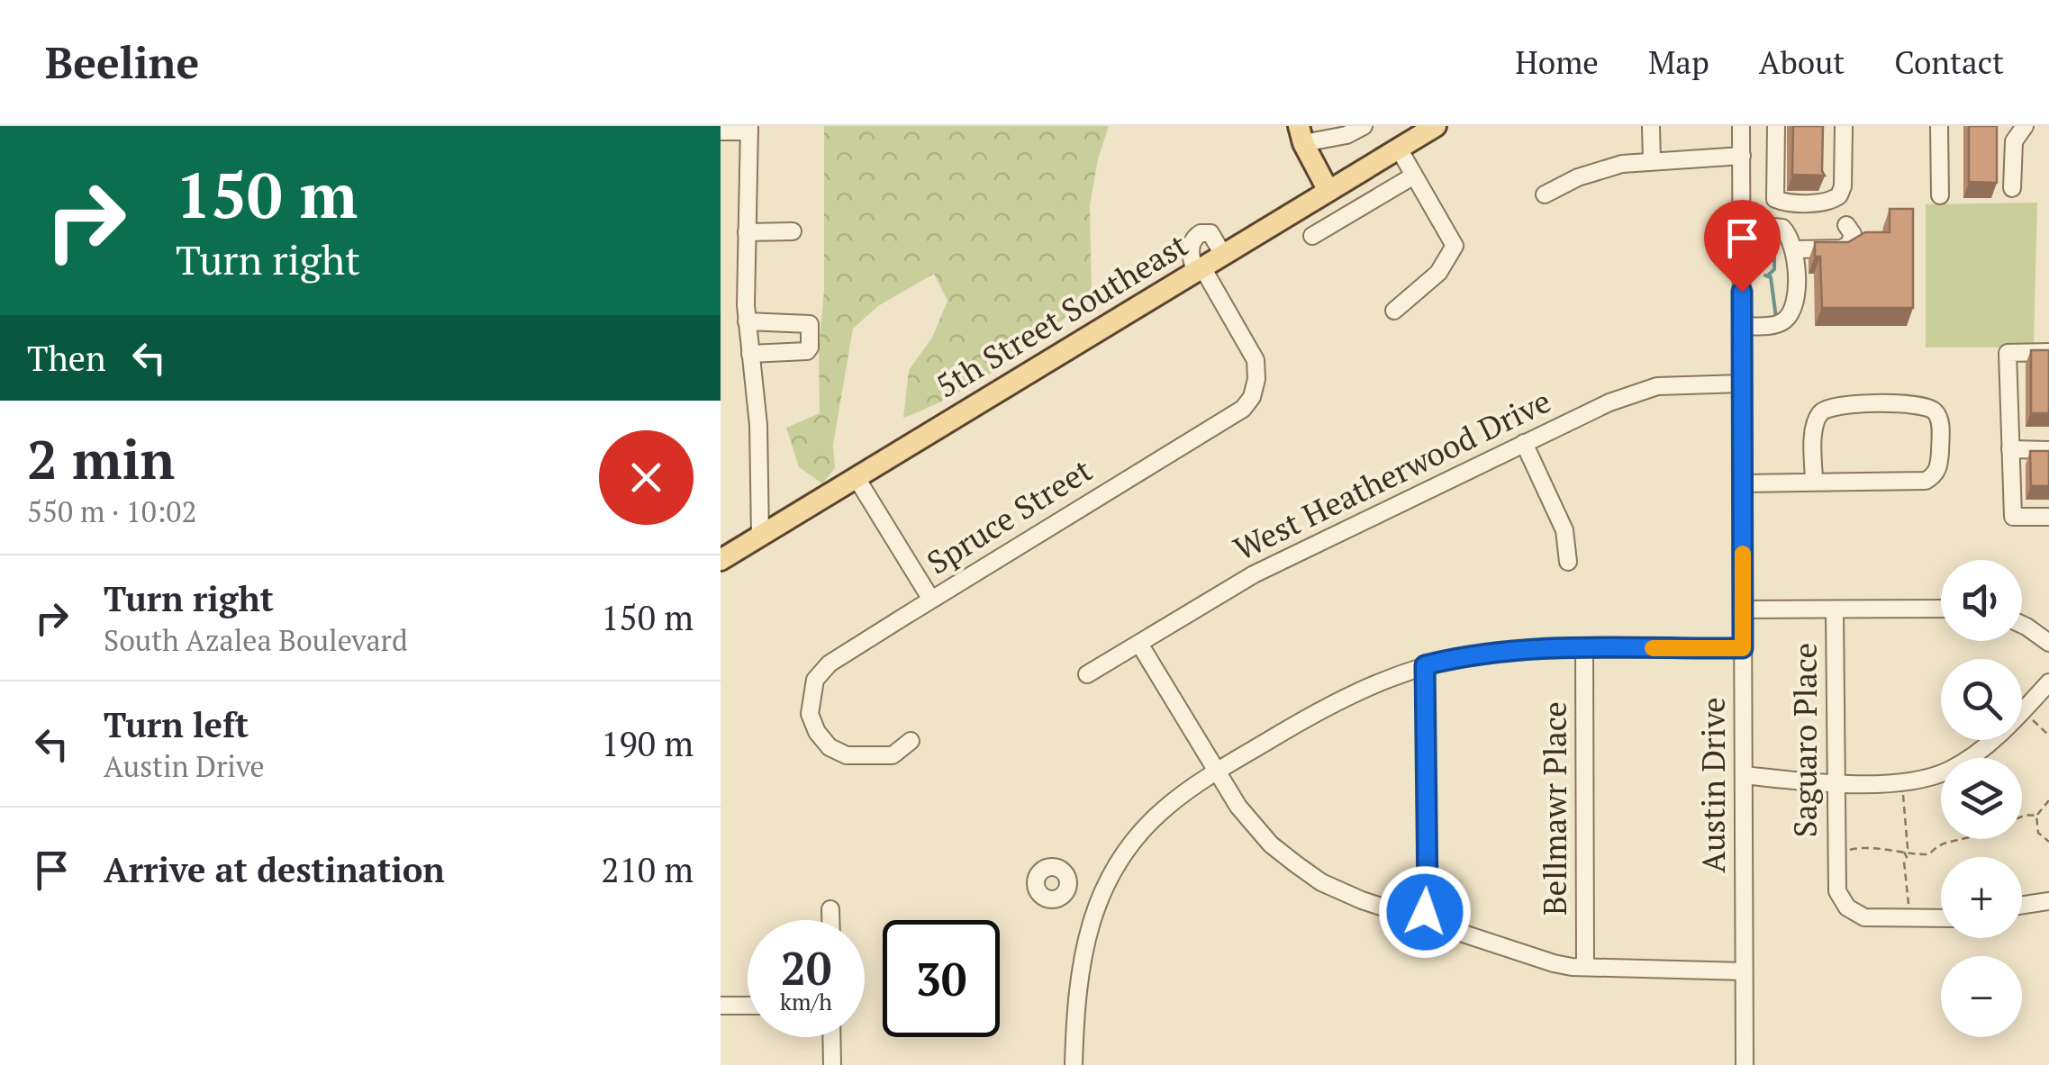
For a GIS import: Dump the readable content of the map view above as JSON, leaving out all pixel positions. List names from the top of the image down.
{
  "streets": {
    "main road": ["5th Street Southeast"],
    "street": [
      "West Heatherwood Drive",
      "Spruce Street",
      "Saguaro Place",
      "Austin Drive",
      "Bellmawr Place"
    ]
  },
  "crossings": [
    ["5th Street Southeast", "Spruce Street"],
    ["West Heatherwood Drive", "Austin Drive"]
  ],
  "page": {
    "header": "Beeline",
    "nav": [
      "Home",
      "Map",
      "About",
      "Contact"
    ],
    "turn": ["150 m", "Turn right"],
    "then": "Then",
    "heading": ["2 min", "550 m · 10:02"],
    "list": [
      {
        "name": "Turn right",
        "note": "South Azalea Boulevard",
        "value": "150 m"
      },
      {
        "name": "Turn left",
        "note": "Austin Drive",
        "value": "190 m"
      },
      {
        "name": "Arrive at destination",
        "value": "210 m"
      }
    ],
    "map_buttons": ["+", "−"],
    "speed": "20 km/h",
    "limit": "30"
  }
}
